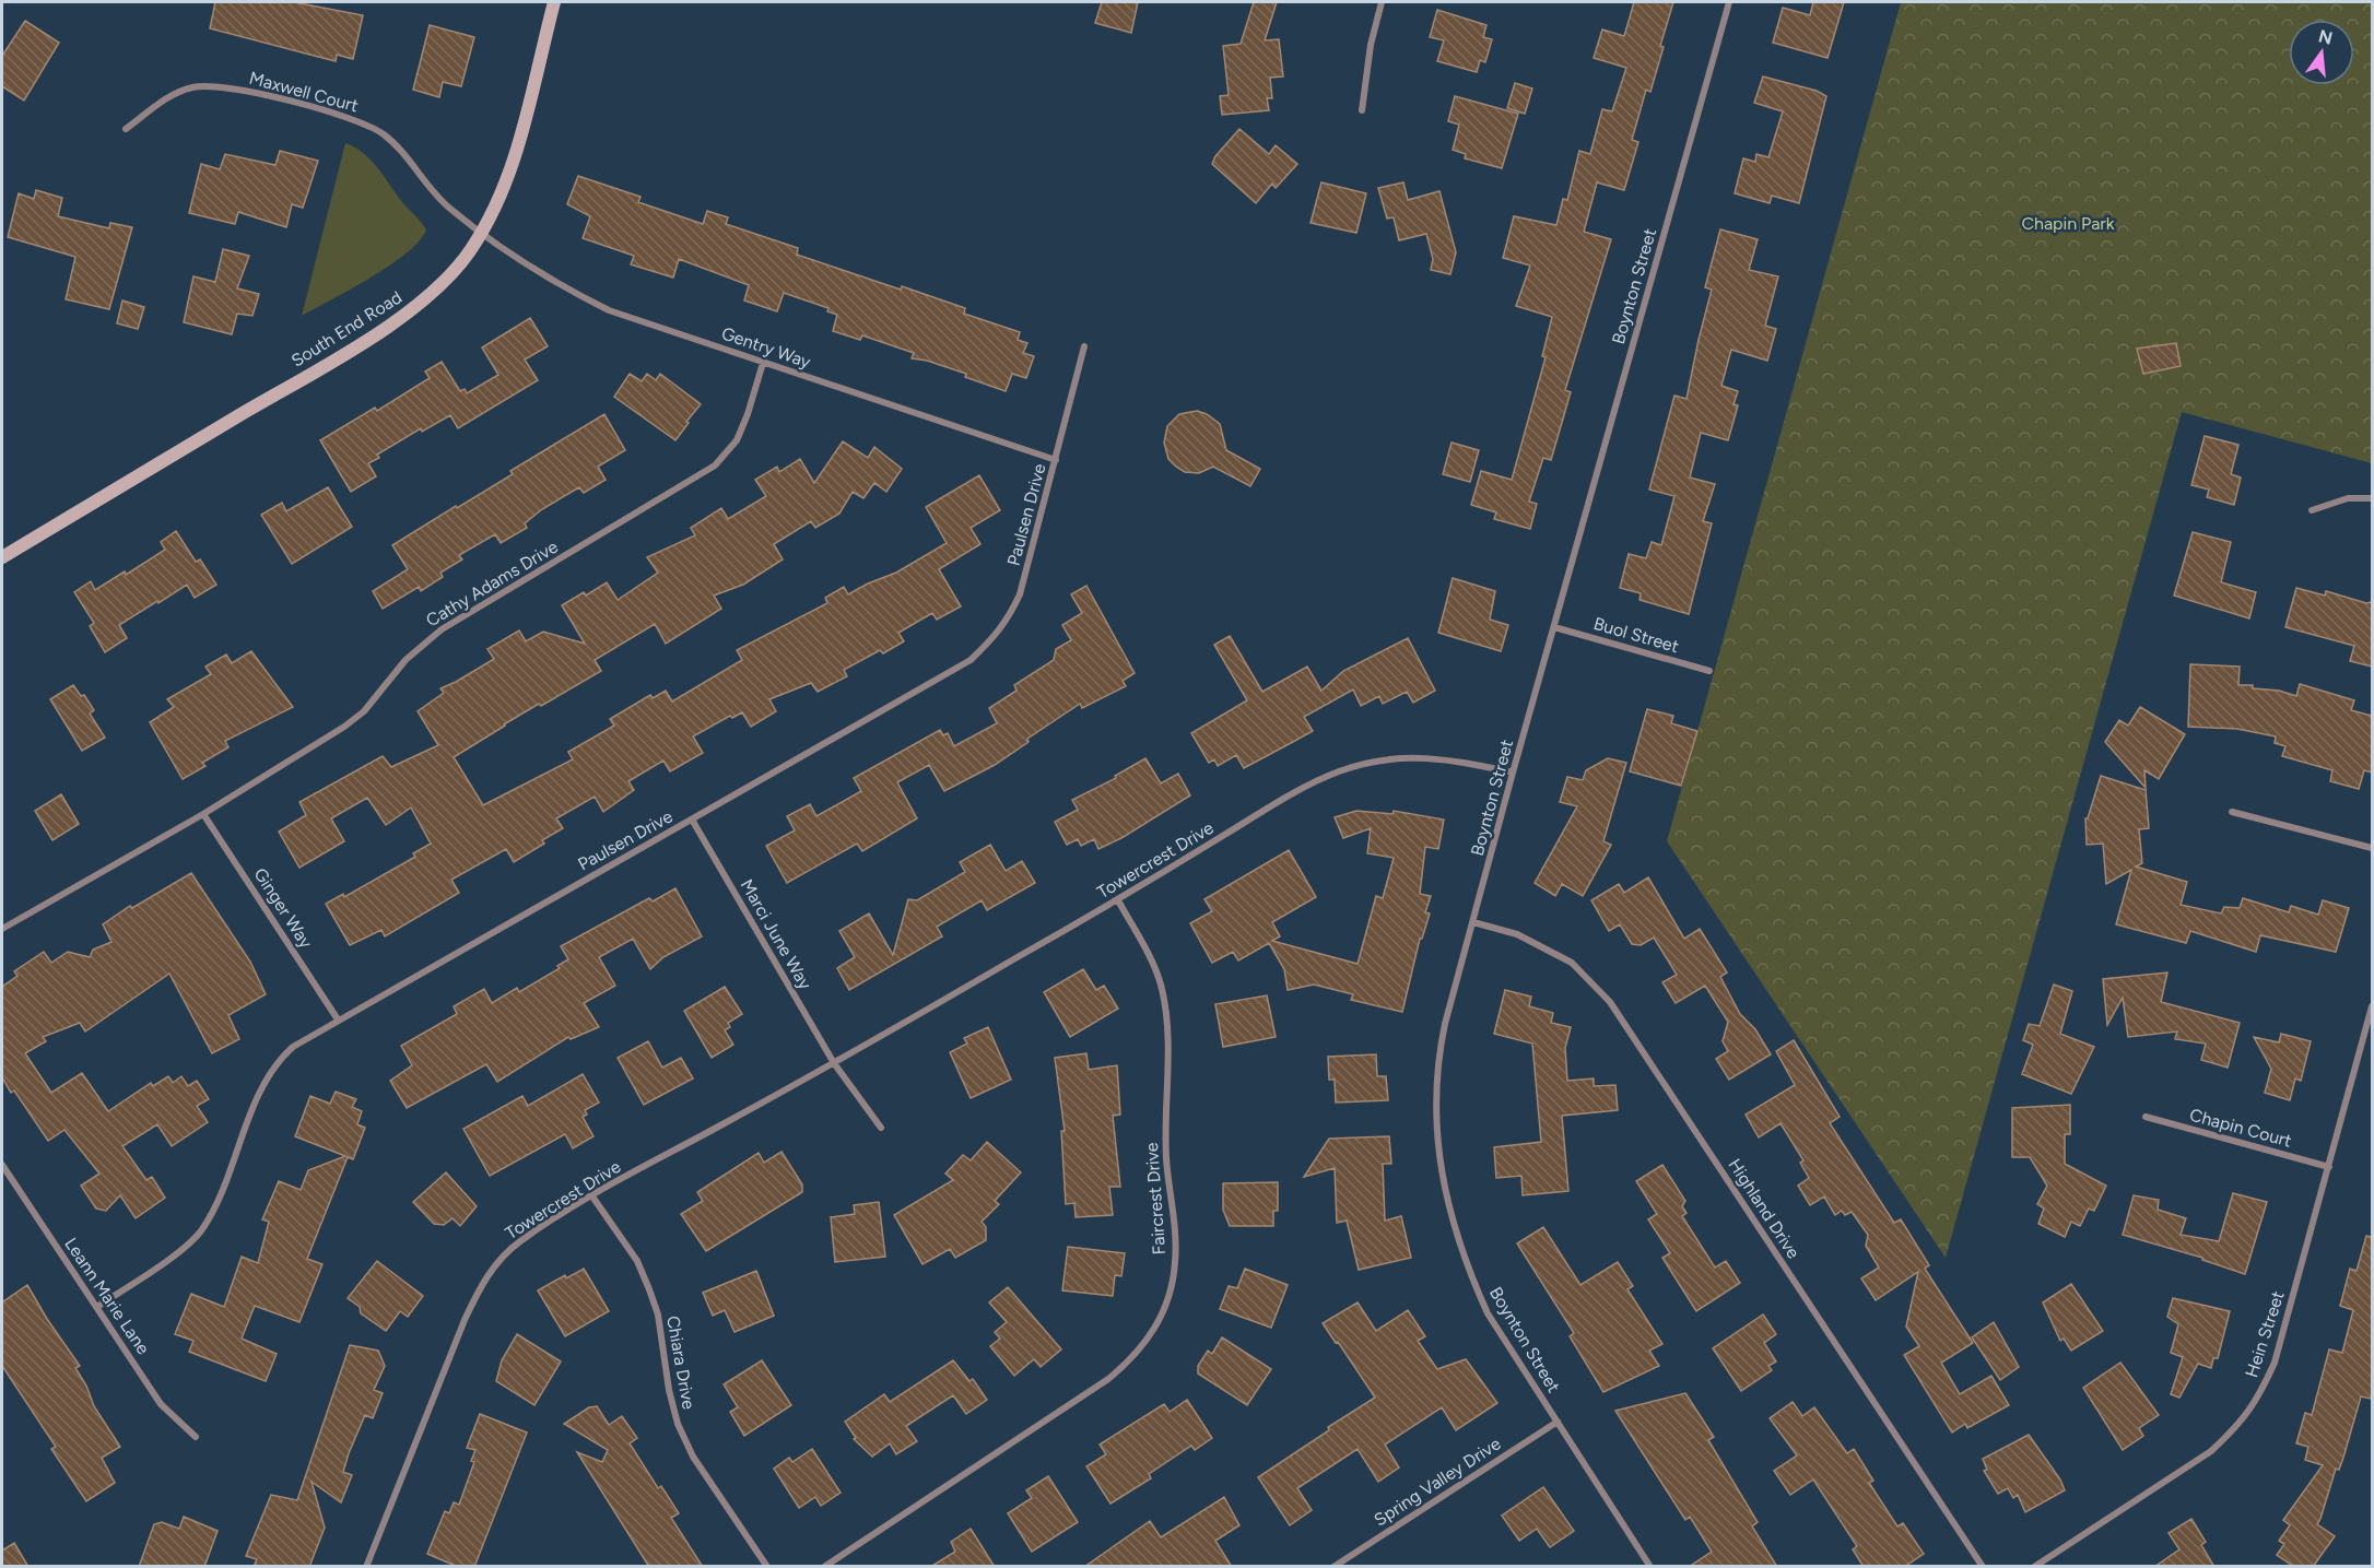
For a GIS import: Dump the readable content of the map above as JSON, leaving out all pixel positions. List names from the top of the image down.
{
  "streets": {
    "main road": ["South End Road"],
    "street": [
      "Maxwell Court",
      "Boynton Street",
      "Gentry Way",
      "Paulsen Drive",
      "Cathy Adams Drive",
      "Buol Street",
      "Towercrest Drive",
      "Ginger Way",
      "Marci June Way",
      "Chapin Court",
      "Faircrest Drive",
      "Highland Drive",
      "Leann Marie Lane",
      "Hein Street",
      "Chiara Drive",
      "Spring Valley Drive"
    ]
  },
  "crossings": [
    ["Maxwell Court", "South End Road"],
    ["Maxwell Court", "Gentry Way"],
    ["Boynton Street", "Buol Street"],
    ["Boynton Street", "Towercrest Drive"],
    ["Boynton Street", "Highland Drive"],
    ["Boynton Street", "Spring Valley Drive"],
    ["South End Road", "Gentry Way"],
    ["Gentry Way", "Paulsen Drive"],
    ["Gentry Way", "Cathy Adams Drive"],
    ["Paulsen Drive", "Ginger Way"],
    ["Paulsen Drive", "Marci June Way"],
    ["Paulsen Drive", "Leann Marie Lane"],
    ["Cathy Adams Drive", "Ginger Way"],
    ["Towercrest Drive", "Marci June Way"],
    ["Towercrest Drive", "Faircrest Drive"],
    ["Towercrest Drive", "Chiara Drive"],
    ["Chapin Court", "Hein Street"]
  ],
  "parks": ["Chapin Park"],
  "north": "top"
}
